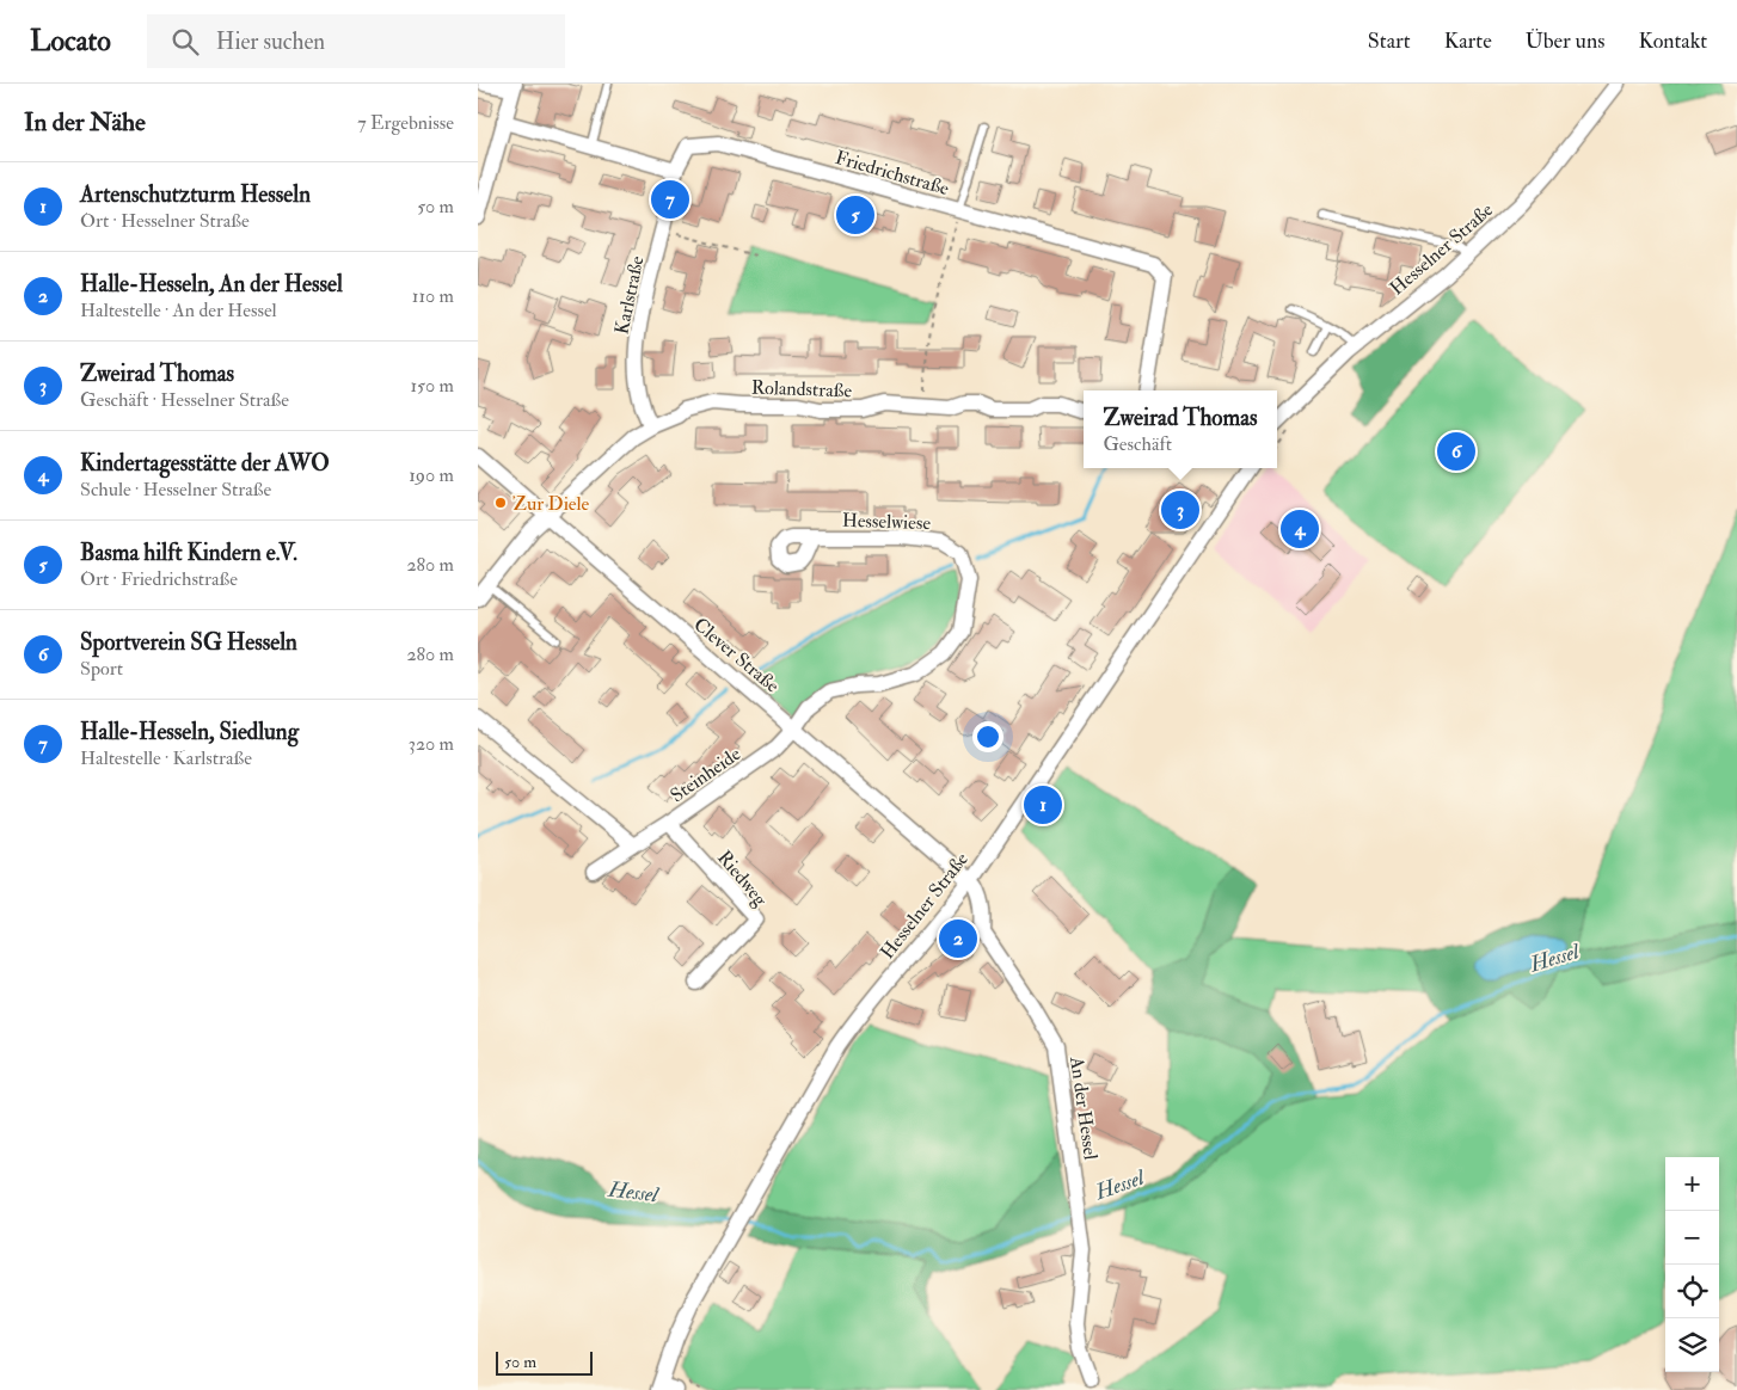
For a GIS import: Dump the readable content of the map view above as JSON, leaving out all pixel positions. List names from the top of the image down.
{
  "streets": {
    "street": [
      "Friedrichstraße",
      "Hesselner Straße",
      "Karlstraße",
      "Rolandstraße",
      "Hesselwiese",
      "Clever Straße",
      "Steinheide",
      "Riedweg",
      "An der Hessel"
    ]
  },
  "crossings": [
    ["Friedrichstraße", "Karlstraße"],
    ["Hesselner Straße", "Clever Straße"],
    ["Karlstraße", "Rolandstraße"],
    ["Rolandstraße", "Clever Straße"],
    ["Hesselwiese", "Clever Straße"],
    ["Hesselwiese", "Steinheide"],
    ["Clever Straße", "Steinheide"],
    ["Steinheide", "Riedweg"]
  ],
  "water": ["Hessel"],
  "places": ["Zur Diele"],
  "scale_bar": "50 m",
  "page": {
    "header": "Locato",
    "search": "Hier suchen",
    "nav": [
      "Start",
      "Karte",
      "Über uns",
      "Kontakt"
    ],
    "heading": ["In der Nähe", "7 Ergebnisse"],
    "list": [
      {
        "mark": "1",
        "name": "Artenschutzturm Hesseln",
        "note": "Ort · Hesselner Straße",
        "value": "50 m"
      },
      {
        "mark": "2",
        "name": "Halle-Hesseln, An der Hessel",
        "note": "Haltestelle · An der Hessel",
        "value": "110 m"
      },
      {
        "mark": "3",
        "name": "Zweirad Thomas",
        "note": "Geschäft · Hesselner Straße",
        "value": "150 m"
      },
      {
        "mark": "4",
        "name": "Kindertagesstätte der AWO",
        "note": "Schule · Hesselner Straße",
        "value": "190 m"
      },
      {
        "mark": "5",
        "name": "Basma hilft Kindern e.V.",
        "note": "Ort · Friedrichstraße",
        "value": "280 m"
      },
      {
        "mark": "6",
        "name": "Sportverein SG Hesseln",
        "note": "Sport",
        "value": "280 m"
      },
      {
        "mark": "7",
        "name": "Halle-Hesseln, Siedlung",
        "note": "Haltestelle · Karlstraße",
        "value": "320 m"
      }
    ],
    "pins": [
      "7",
      "5",
      "6",
      "3",
      "4",
      "1",
      "2"
    ],
    "popup": ["Zweirad Thomas", "Geschäft"],
    "map_buttons": ["+", "−"],
    "scale": "50 m"
  }
}
